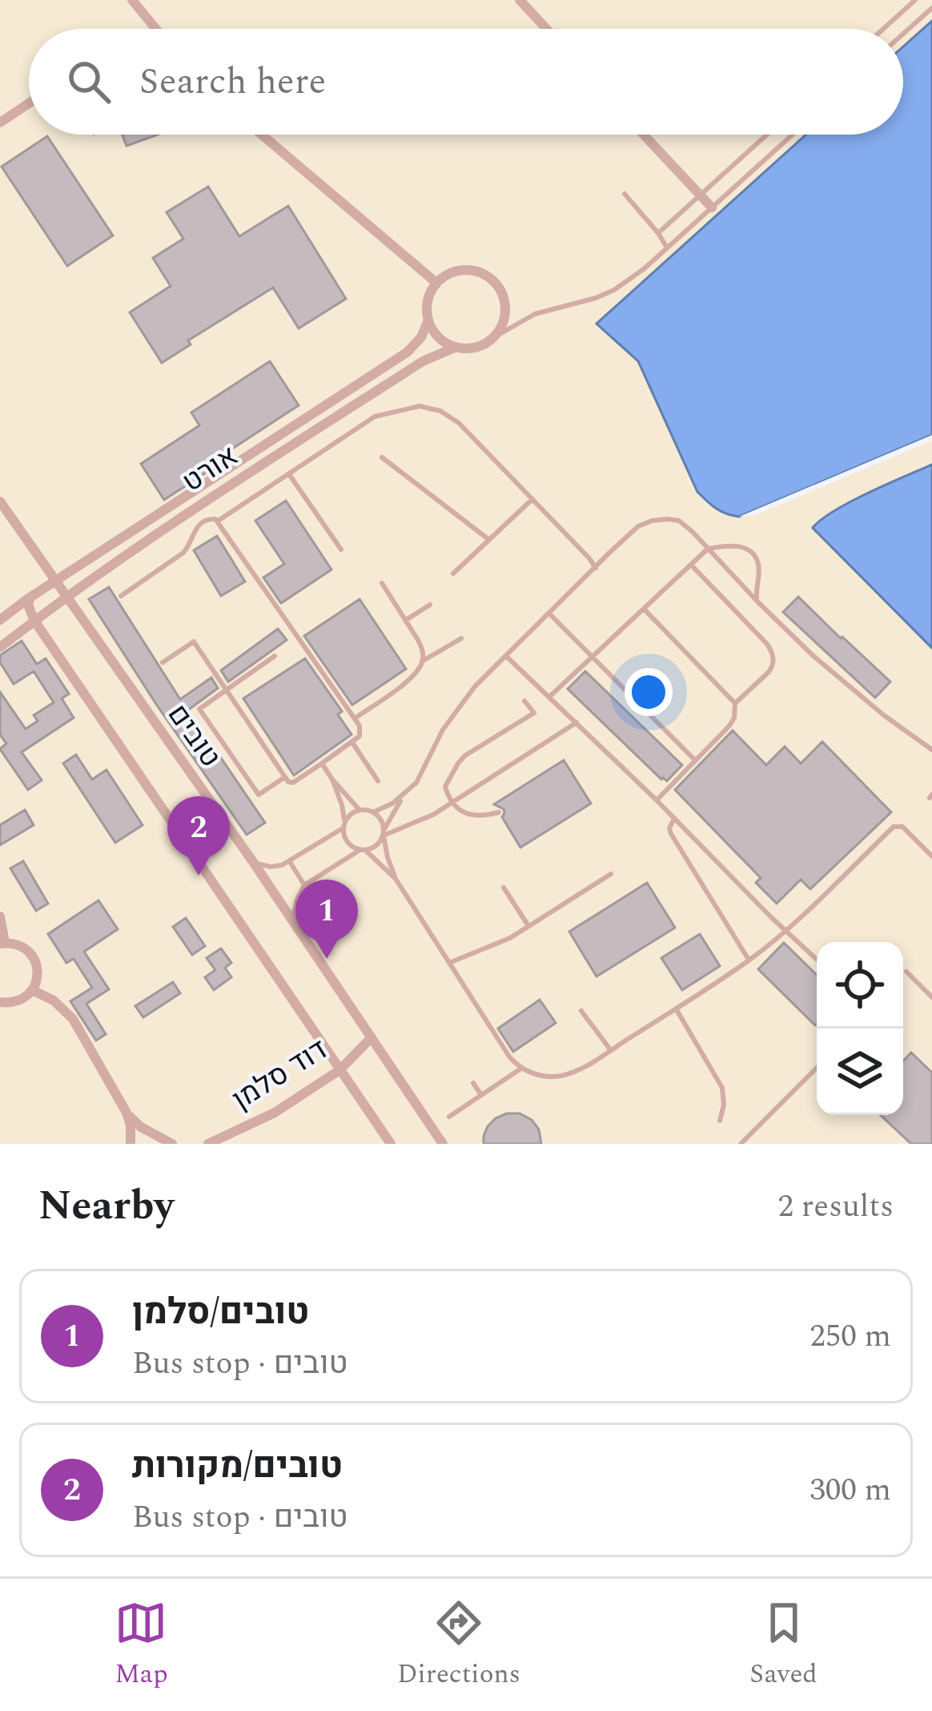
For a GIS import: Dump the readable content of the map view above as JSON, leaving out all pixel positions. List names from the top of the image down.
{
  "streets": {
    "street": ["אורט", "טובים", "דוד סלמן"]
  },
  "crossings": [
    ["אורט", "טובים"],
    ["טובים", "דוד סלמן"]
  ],
  "page": {
    "search": "Search here",
    "pins": ["2", "1"],
    "heading": ["Nearby", "2 results"],
    "list": [
      {
        "mark": "1",
        "name": "טובים/סלמן",
        "note": "Bus stop · טובים",
        "value": "250 m"
      },
      {
        "mark": "2",
        "name": "טובים/מקורות",
        "note": "Bus stop · טובים",
        "value": "300 m"
      }
    ],
    "nav": ["Map", "Directions", "Saved"]
  }
}
